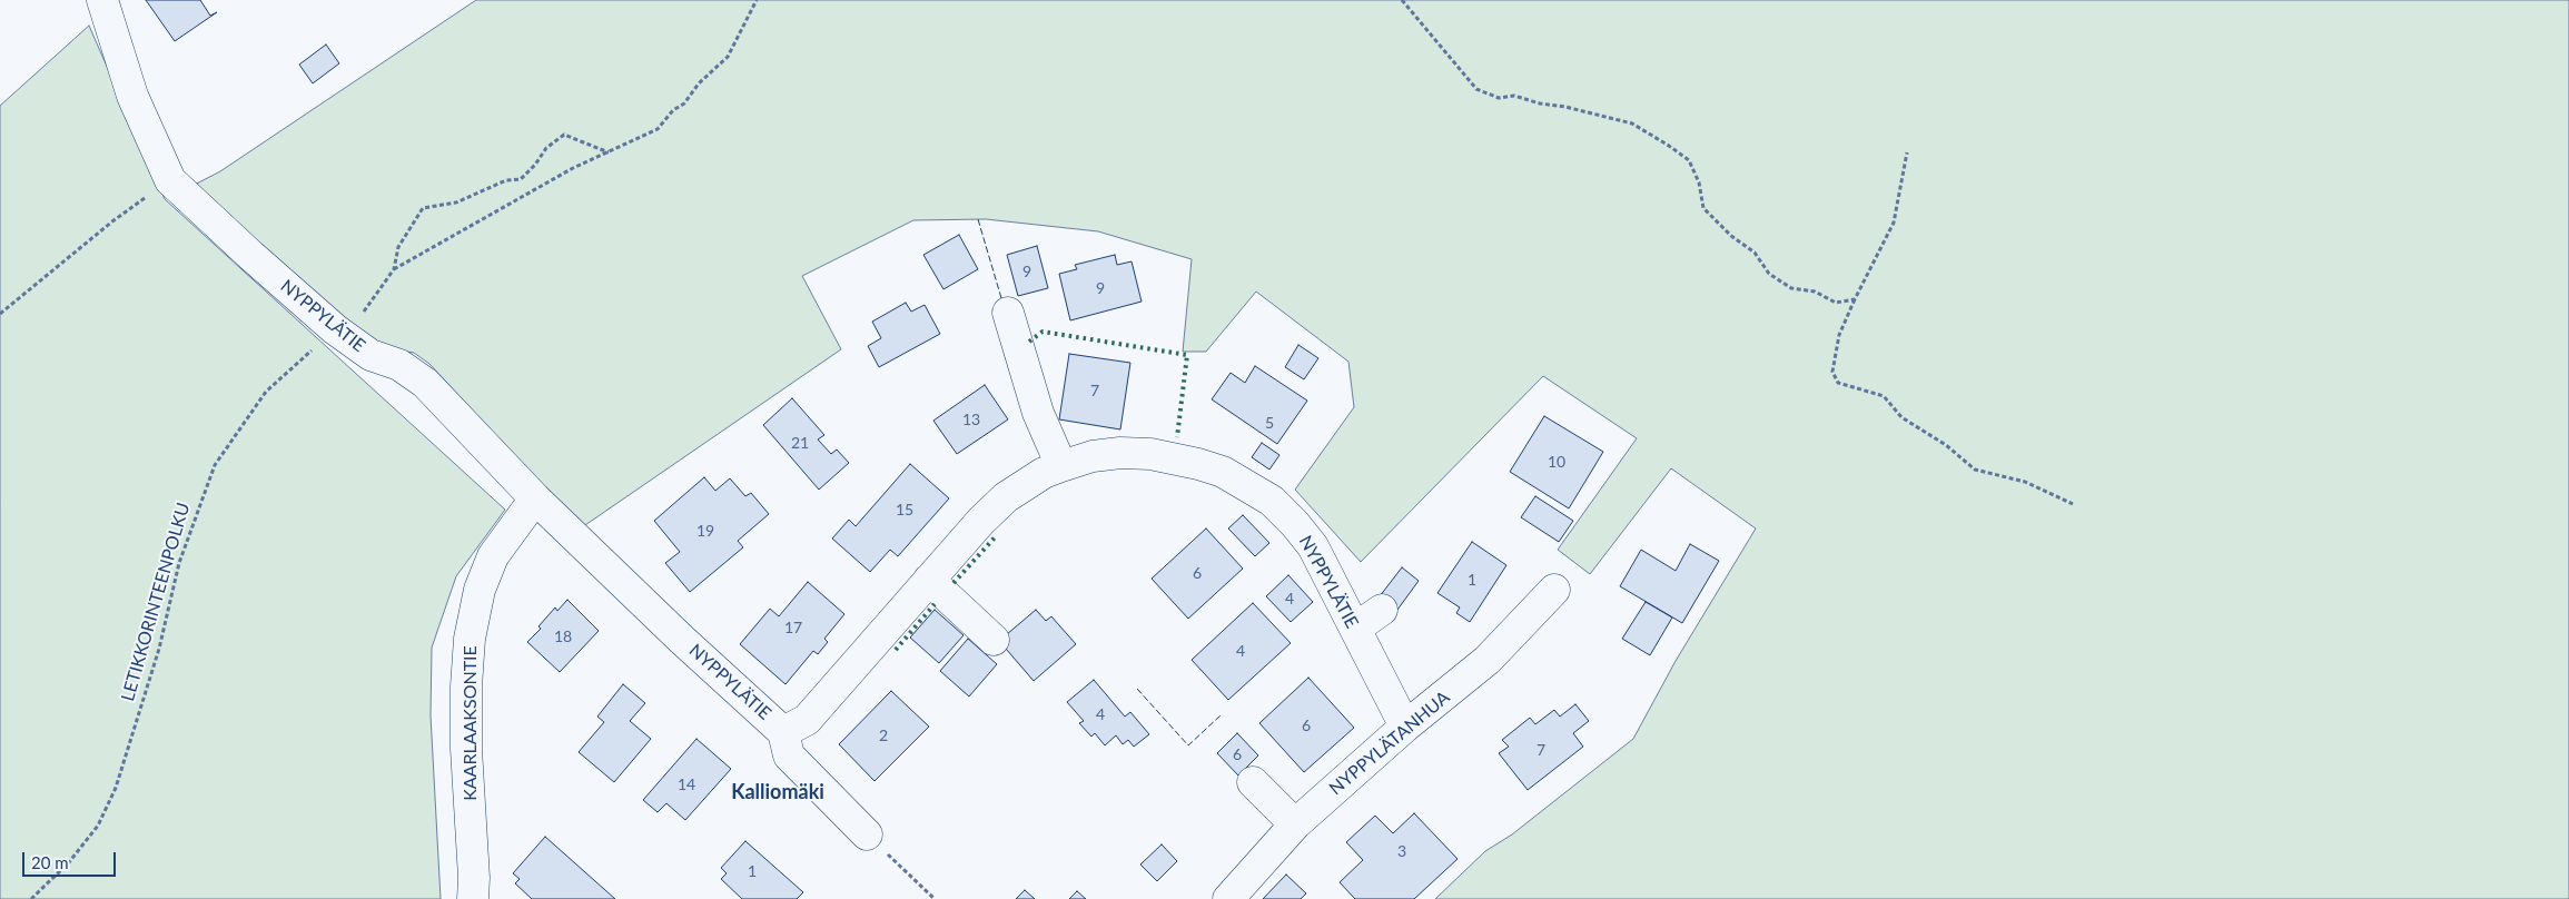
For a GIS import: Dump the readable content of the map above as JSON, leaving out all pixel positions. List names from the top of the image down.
{
  "streets": {
    "street": ["NYPPYLÄTIE", "KAARLAAKSONTIE", "NYPPYLÄTANHUA"],
    "path": ["LETIKKORINTEENPOLKU"]
  },
  "crossings": [
    ["NYPPYLÄTIE", "LETIKKORINTEENPOLKU"],
    ["NYPPYLÄTIE", "KAARLAAKSONTIE"],
    ["NYPPYLÄTIE", "NYPPYLÄTANHUA"]
  ],
  "districts": ["Kalliomäki"],
  "house_numbers": [
    "9",
    "9",
    "7",
    "13",
    "5",
    "21",
    "10",
    "15",
    "19",
    "6",
    "1",
    "4",
    "17",
    "18",
    "4",
    "4",
    "6",
    "2",
    "7",
    "6",
    "14",
    "3",
    "1"
  ],
  "scale_bar": "20 m"
}
